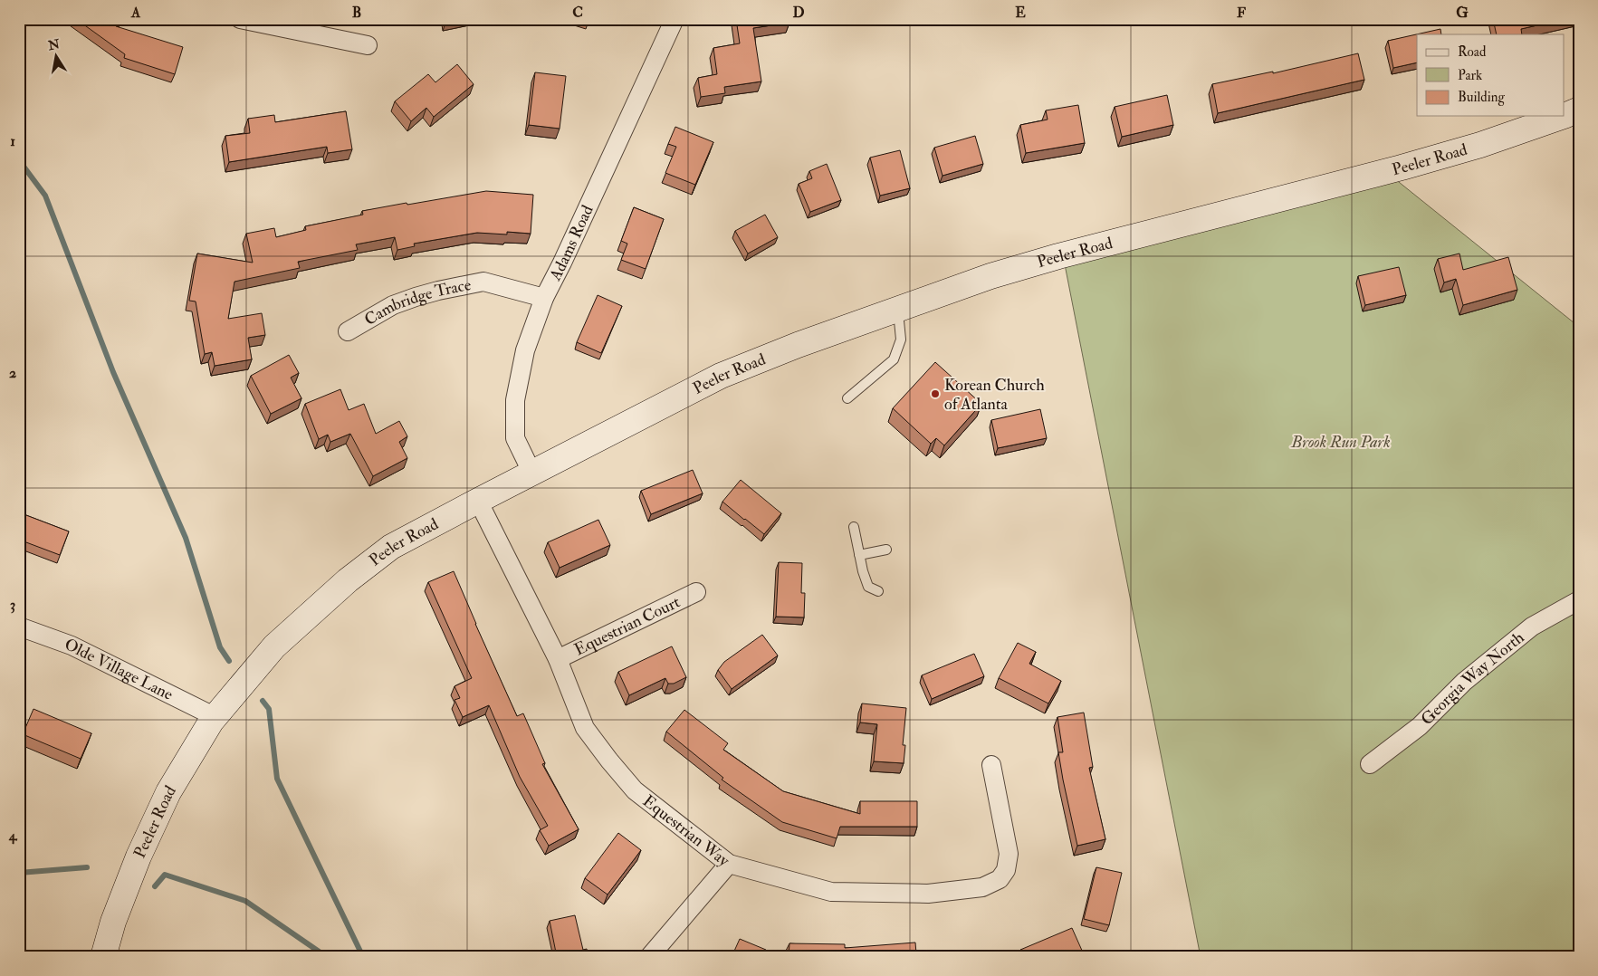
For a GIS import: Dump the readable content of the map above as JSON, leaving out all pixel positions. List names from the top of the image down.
{
  "streets": {
    "street": [
      "Peeler Road",
      "Adams Road",
      "Cambridge Trace",
      "Equestrian Court",
      "Olde Village Lane",
      "Georgia Way North",
      "Equestrian Way"
    ]
  },
  "crossings": [
    ["Peeler Road", "Adams Road"],
    ["Peeler Road", "Olde Village Lane"],
    ["Peeler Road", "Equestrian Way"],
    ["Adams Road", "Cambridge Trace"],
    ["Equestrian Court", "Equestrian Way"]
  ],
  "parks": ["Brook Run Park"],
  "places": ["Korean Church of Atlanta"],
  "legend": ["Road", "Park", "Building"],
  "north": "top",
  "grid": {
    "columns": [
      "A",
      "B",
      "C",
      "D",
      "E",
      "F",
      "G"
    ],
    "rows": [
      "1",
      "2",
      "3",
      "4"
    ]
  }
}
